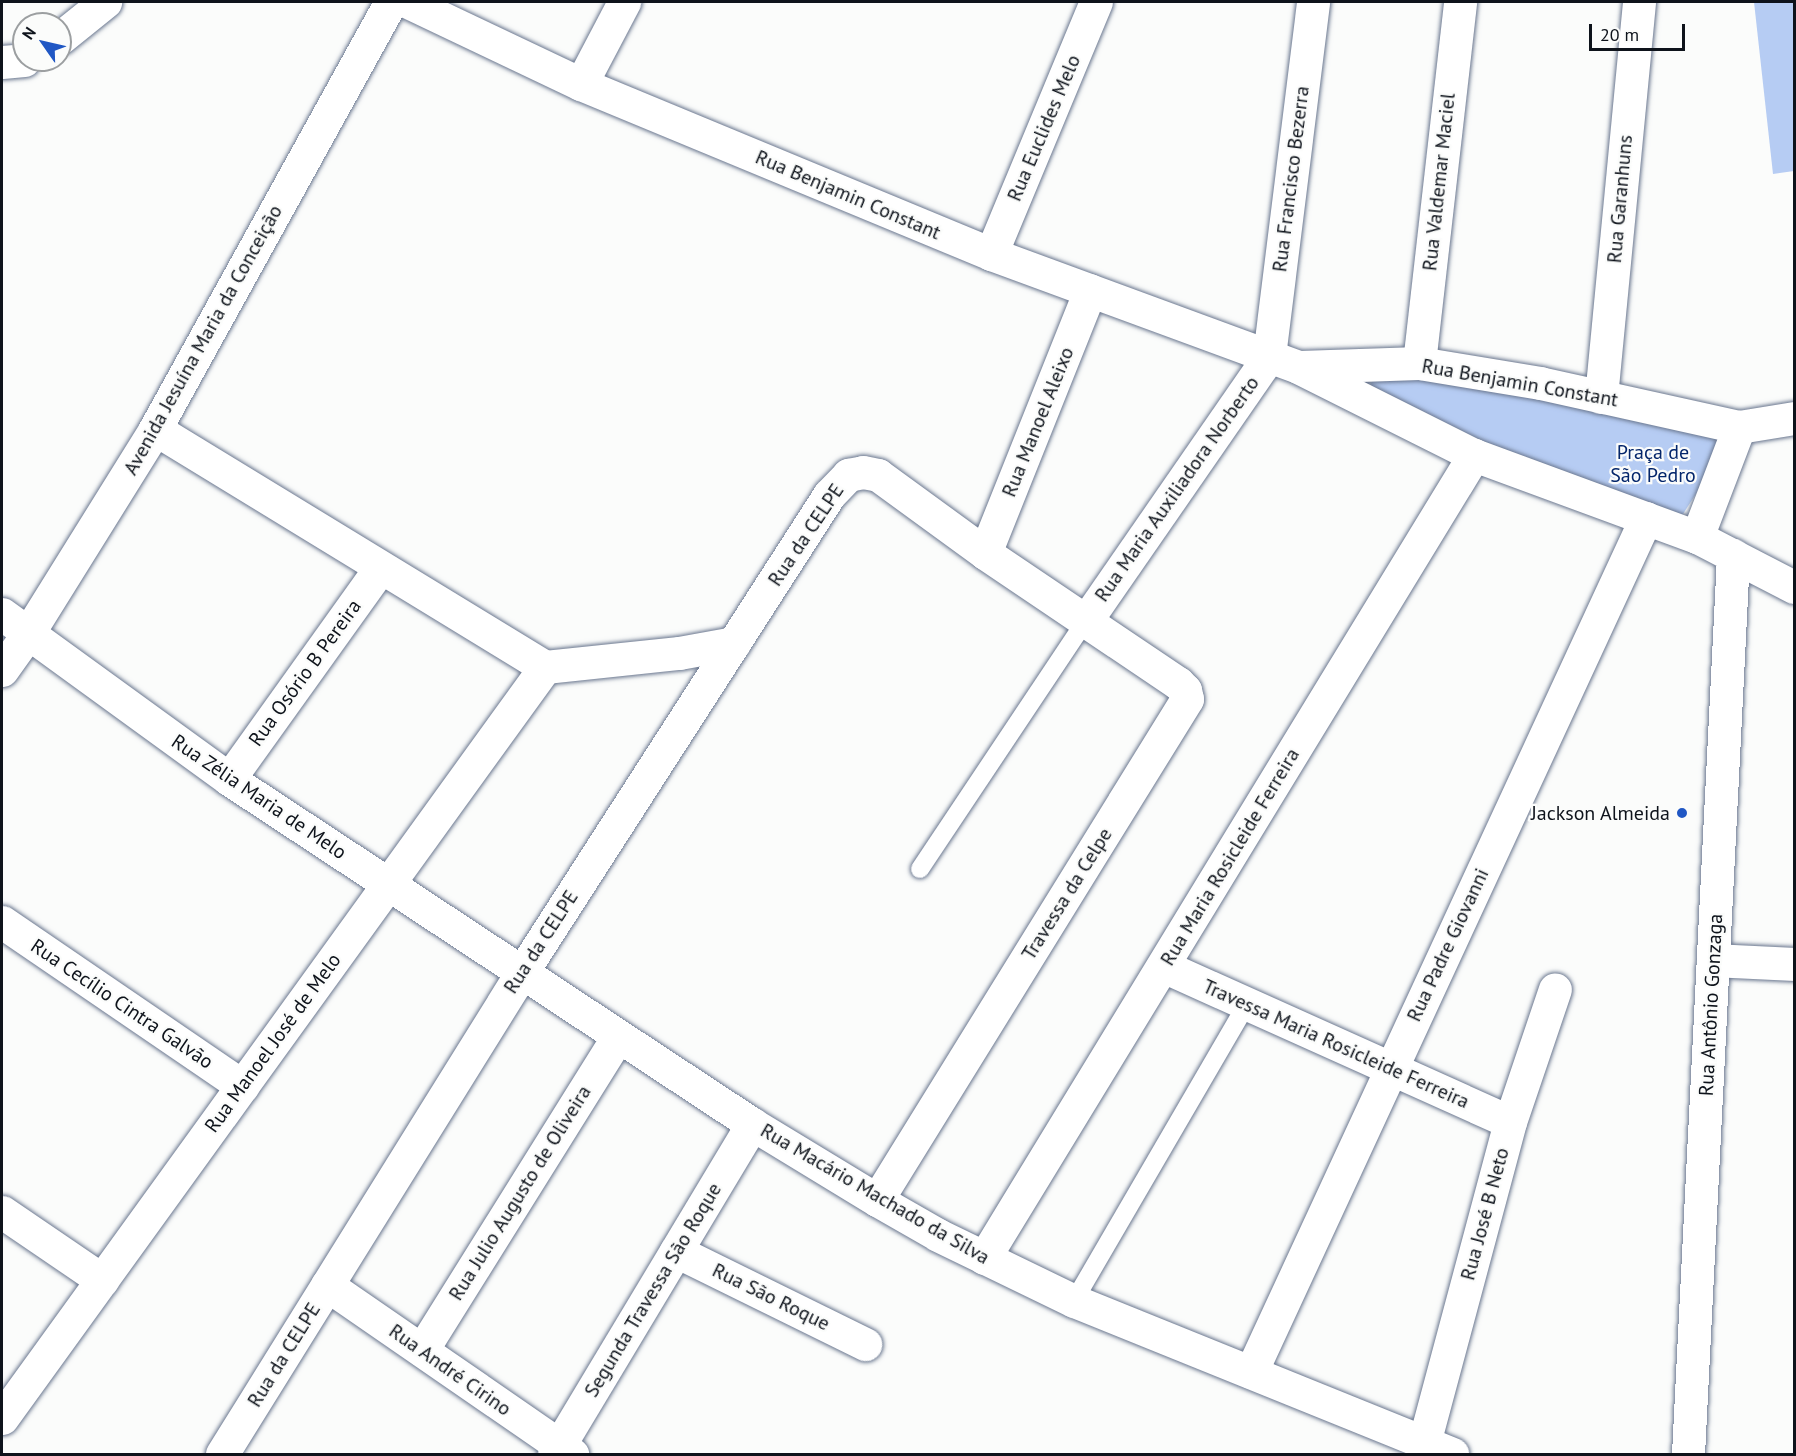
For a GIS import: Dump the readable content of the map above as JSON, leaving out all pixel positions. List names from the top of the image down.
{
  "streets": {
    "street": [
      "Rua Euclides Melo",
      "Rua Francisco Bezerra",
      "Rua Valdemar Maciel",
      "Rua Benjamin Constant",
      "Rua Garanhuns",
      "Avenida Jesuína Maria da Conceição",
      "Rua Manoel Aleixo",
      "Rua Maria Auxiliadora Norberto",
      "Rua da CELPE",
      "Rua Osório B Pereira",
      "Rua Zélia Maria de Melo",
      "Rua Maria Rosicleide Ferreira",
      "Travessa da Celpe",
      "Rua Padre Giovanni",
      "Rua Cecílio Cintra Galvão",
      "Rua Antônio Gonzaga",
      "Rua Manoel José de Melo",
      "Travessa Maria Rosicleide Ferreira",
      "Rua Julio Augusto de Oliveira",
      "Rua Macário Machado da Silva",
      "Rua José B Neto",
      "Segunda Travessa São Roque",
      "Rua São Roque",
      "Rua André Cirino"
    ]
  },
  "crossings": [
    ["Rua Euclides Melo", "Rua Benjamin Constant"],
    ["Rua Francisco Bezerra", "Rua Benjamin Constant"],
    ["Rua Francisco Bezerra", "Rua Maria Auxiliadora Norberto"],
    ["Rua Valdemar Maciel", "Rua Benjamin Constant"],
    ["Rua Benjamin Constant", "Rua Garanhuns"],
    ["Rua Benjamin Constant", "Rua Manoel Aleixo"],
    ["Rua Benjamin Constant", "Rua Maria Auxiliadora Norberto"],
    ["Rua Benjamin Constant", "Rua Maria Rosicleide Ferreira"],
    ["Rua Benjamin Constant", "Rua Padre Giovanni"],
    ["Rua Benjamin Constant", "Rua Antônio Gonzaga"],
    ["Avenida Jesuína Maria da Conceição", "Rua Zélia Maria de Melo"],
    ["Rua Manoel Aleixo", "Rua da CELPE"],
    ["Rua Maria Auxiliadora Norberto", "Travessa da Celpe"],
    ["Rua da CELPE", "Rua Zélia Maria de Melo"],
    ["Rua da CELPE", "Rua Macário Machado da Silva"],
    ["Rua da CELPE", "Rua André Cirino"],
    ["Rua Osório B Pereira", "Rua Zélia Maria de Melo"],
    ["Rua Zélia Maria de Melo", "Rua Manoel José de Melo"],
    ["Rua Zélia Maria de Melo", "Rua Macário Machado da Silva"],
    ["Rua Maria Rosicleide Ferreira", "Travessa Maria Rosicleide Ferreira"],
    ["Rua Maria Rosicleide Ferreira", "Rua Macário Machado da Silva"],
    ["Travessa da Celpe", "Rua Macário Machado da Silva"],
    ["Rua Padre Giovanni", "Travessa Maria Rosicleide Ferreira"],
    ["Rua Padre Giovanni", "Rua Macário Machado da Silva"],
    ["Rua Cecílio Cintra Galvão", "Rua Manoel José de Melo"],
    ["Travessa Maria Rosicleide Ferreira", "Rua José B Neto"],
    ["Rua Julio Augusto de Oliveira", "Rua Macário Machado da Silva"],
    ["Rua Julio Augusto de Oliveira", "Rua André Cirino"],
    ["Rua Macário Machado da Silva", "Rua José B Neto"],
    ["Rua Macário Machado da Silva", "Segunda Travessa São Roque"],
    ["Segunda Travessa São Roque", "Rua São Roque"],
    ["Segunda Travessa São Roque", "Rua André Cirino"]
  ],
  "parks": ["Praça de São Pedro"],
  "places": ["Jackson Almeida"],
  "scale_bar": "20 m",
  "north": "top left"
}
